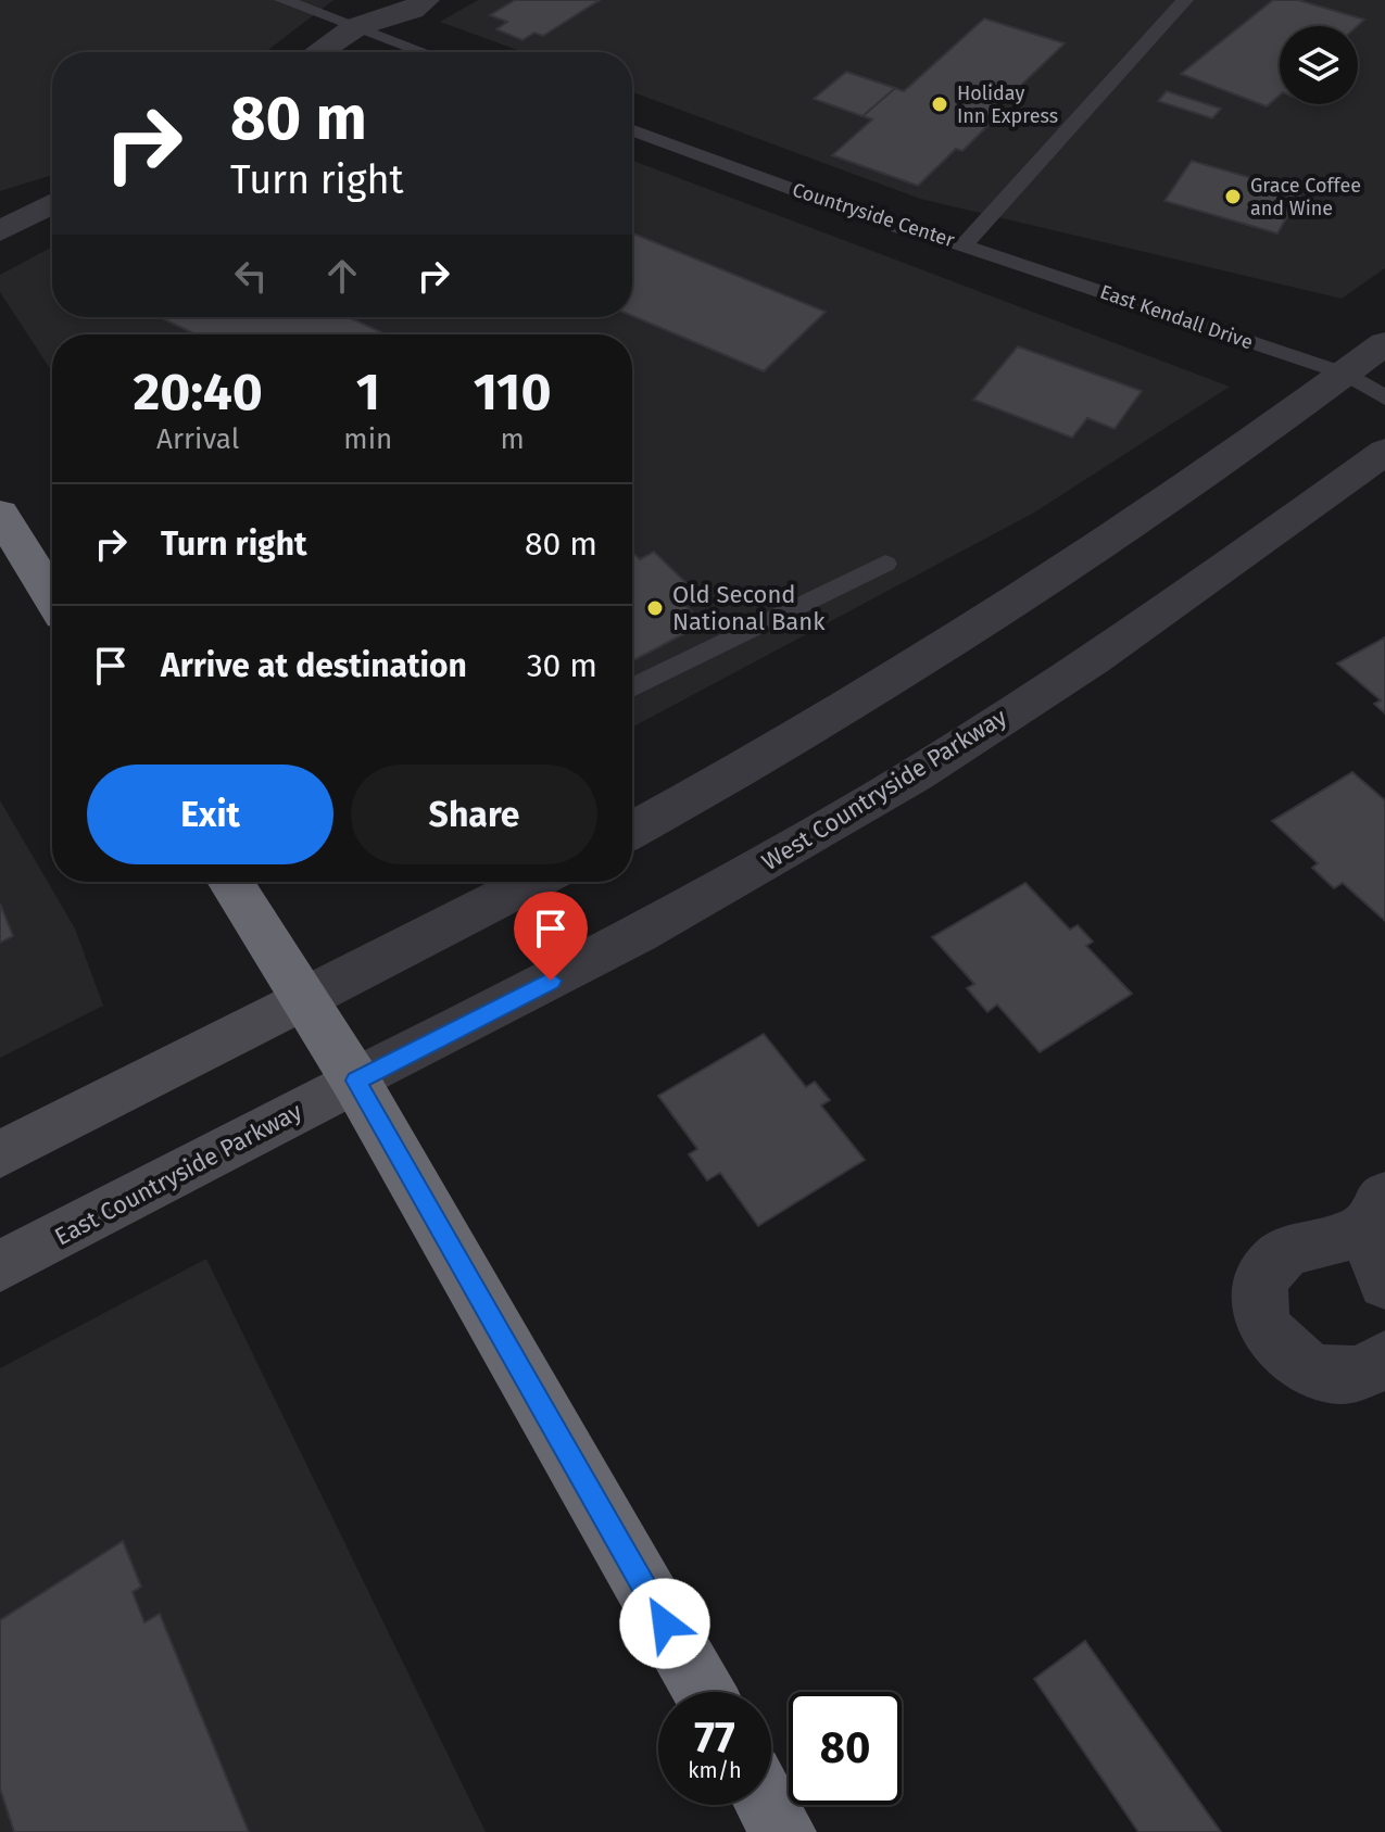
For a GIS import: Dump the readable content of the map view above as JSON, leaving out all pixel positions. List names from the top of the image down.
{
  "streets": {
    "street": ["West Countryside Parkway", "East Countryside Parkway"],
    "lane": ["Countryside Center", "East Kendall Drive"]
  },
  "crossings": [
    ["Countryside Center", "East Kendall Drive"],
    ["West Countryside Parkway", "East Countryside Parkway"]
  ],
  "places": ["Holiday Inn Express", "Grace Coffee and Wine", "Old Second National Bank"],
  "page": {
    "turn": ["80 m", "Turn right"],
    "eta": [
      "20:40",
      "Arrival",
      "1",
      "min",
      "110",
      "m"
    ],
    "list": [
      {
        "name": "Turn right",
        "value": "80 m"
      },
      {
        "name": "Arrive at destination",
        "value": "30 m"
      }
    ],
    "buttons": ["Exit", "Share"],
    "speed": "77 km/h",
    "limit": "80"
  }
}
